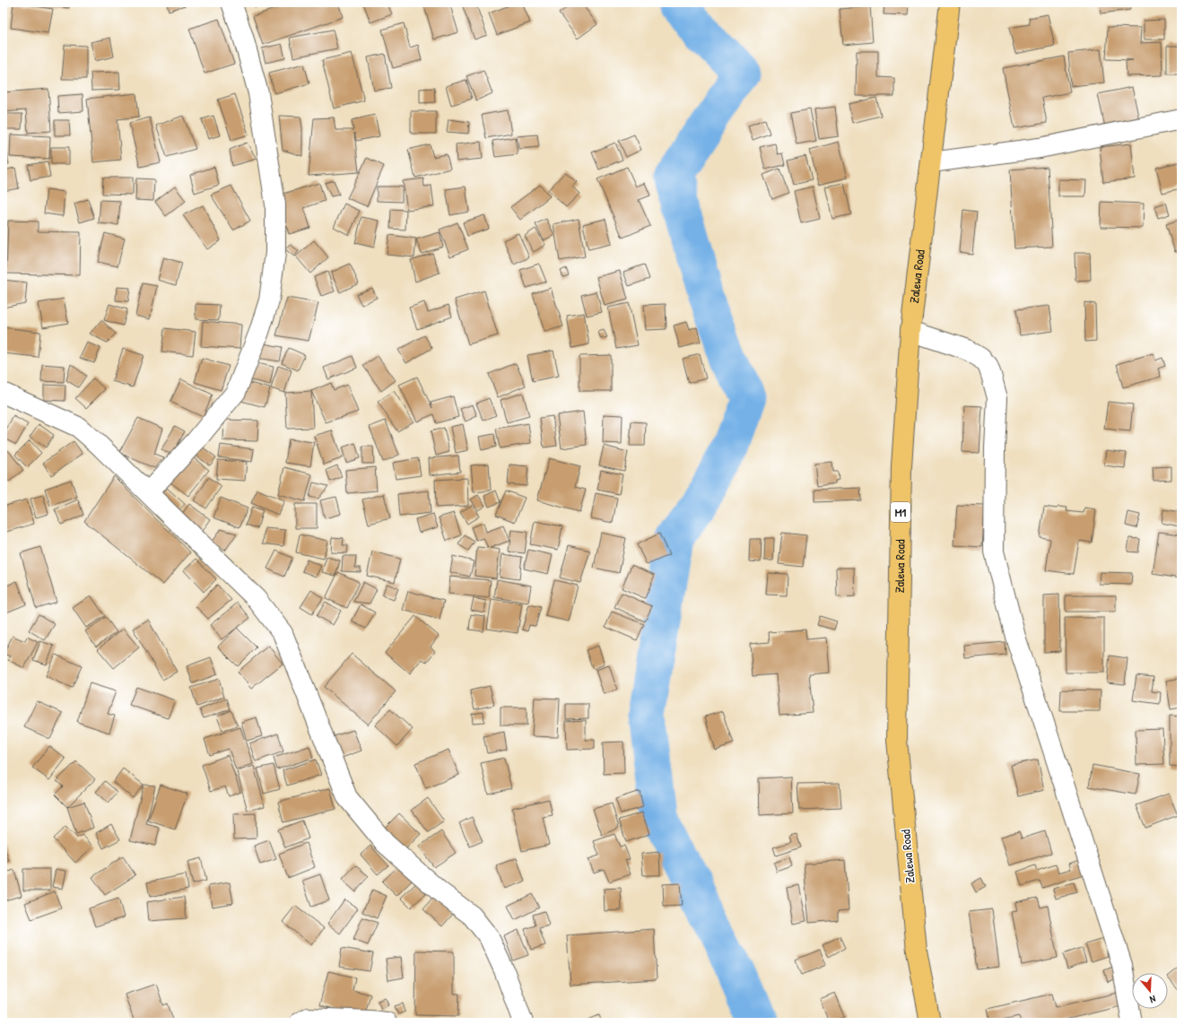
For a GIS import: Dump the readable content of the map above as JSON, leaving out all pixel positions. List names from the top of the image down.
{
  "streets": {
    "highway": ["Zalewa Road", "M1"]
  },
  "north": "bottom"
}
